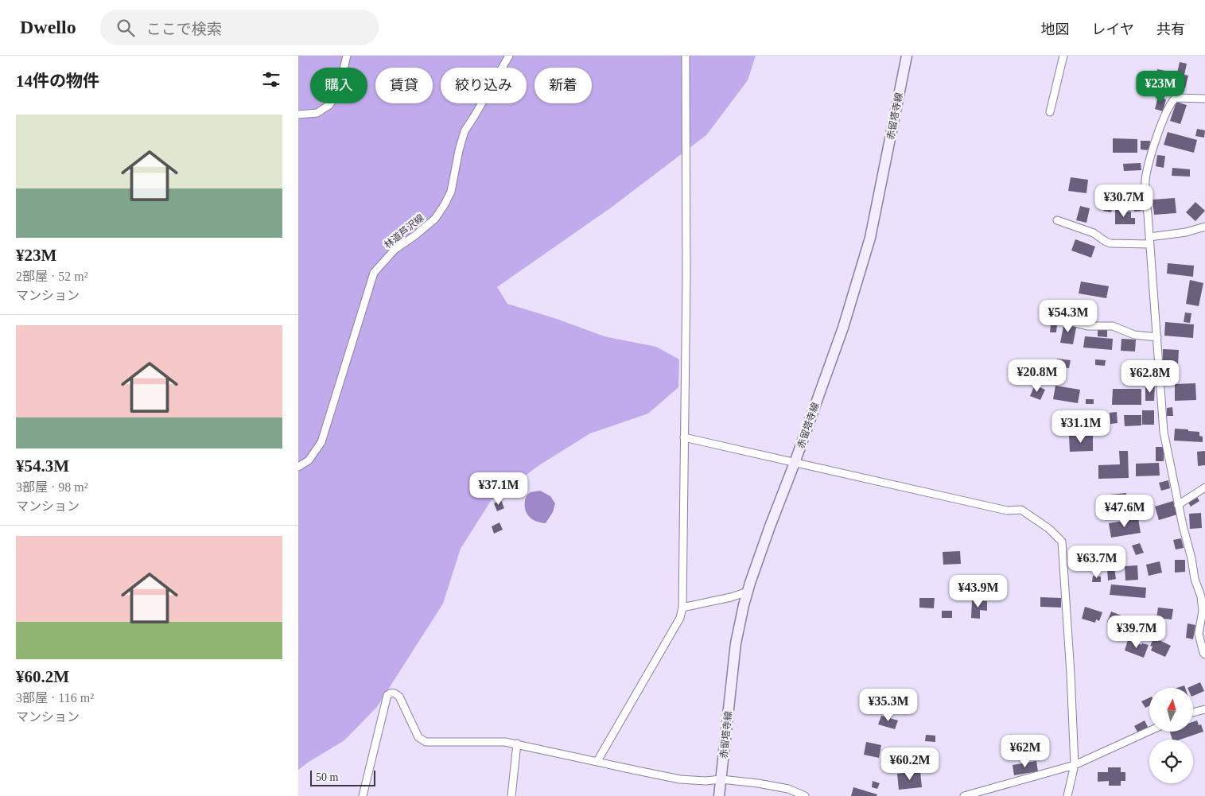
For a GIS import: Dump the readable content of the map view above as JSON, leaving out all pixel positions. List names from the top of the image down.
{
  "streets": {
    "main road": ["赤留塔寺線"],
    "street": ["林道芦沢線"]
  },
  "scale_bar": "50 m",
  "north": "top",
  "page": {
    "header": "Dwello",
    "search": "ここで検索",
    "nav": ["地図", "レイヤ", "共有"],
    "heading": "14件の物件",
    "chip": [
      "購入",
      "賃貸",
      "絞り込み",
      "新着"
    ],
    "price": [
      "¥23M",
      "¥30.7M",
      "¥54.3M",
      "¥20.8M",
      "¥62.8M",
      "¥31.1M",
      "¥37.1M",
      "¥47.6M",
      "¥63.7M",
      "¥43.9M",
      "¥39.7M",
      "¥35.3M",
      "¥62M",
      "¥60.2M"
    ],
    "list": [
      {
        "name": "¥23M",
        "note": "2部屋 · 52 m² · マンション"
      },
      {
        "name": "¥54.3M",
        "note": "3部屋 · 98 m² · マンション"
      },
      {
        "name": "¥60.2M",
        "note": "3部屋 · 116 m² · マンション"
      }
    ],
    "scale": "50 m"
  }
}
